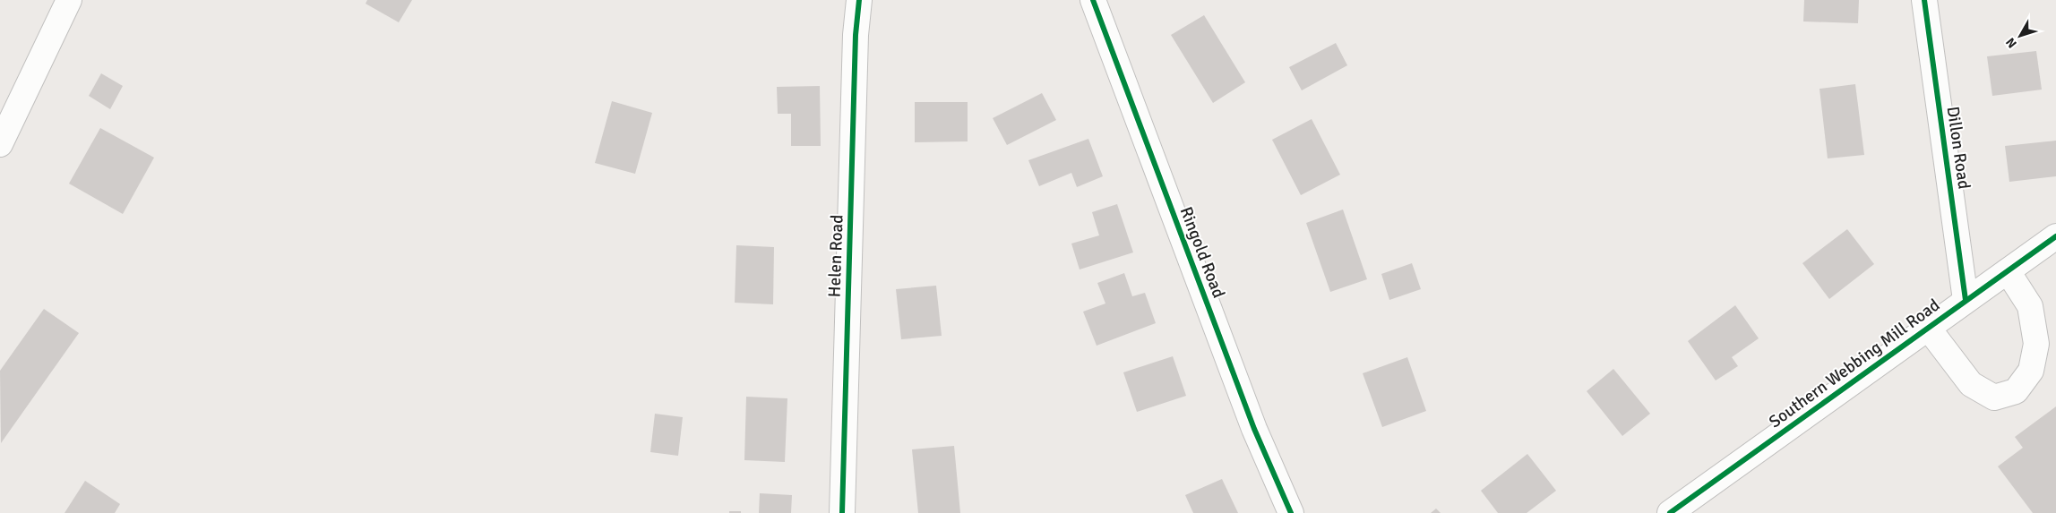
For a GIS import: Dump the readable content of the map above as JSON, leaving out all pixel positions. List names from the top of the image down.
{
  "streets": {
    "street": [
      "Dillon Road",
      "Ringold Road",
      "Helen Road",
      "Southern Webbing Mill Road"
    ]
  },
  "crossings": [
    ["Dillon Road", "Southern Webbing Mill Road"]
  ],
  "north": "bottom left"
}
